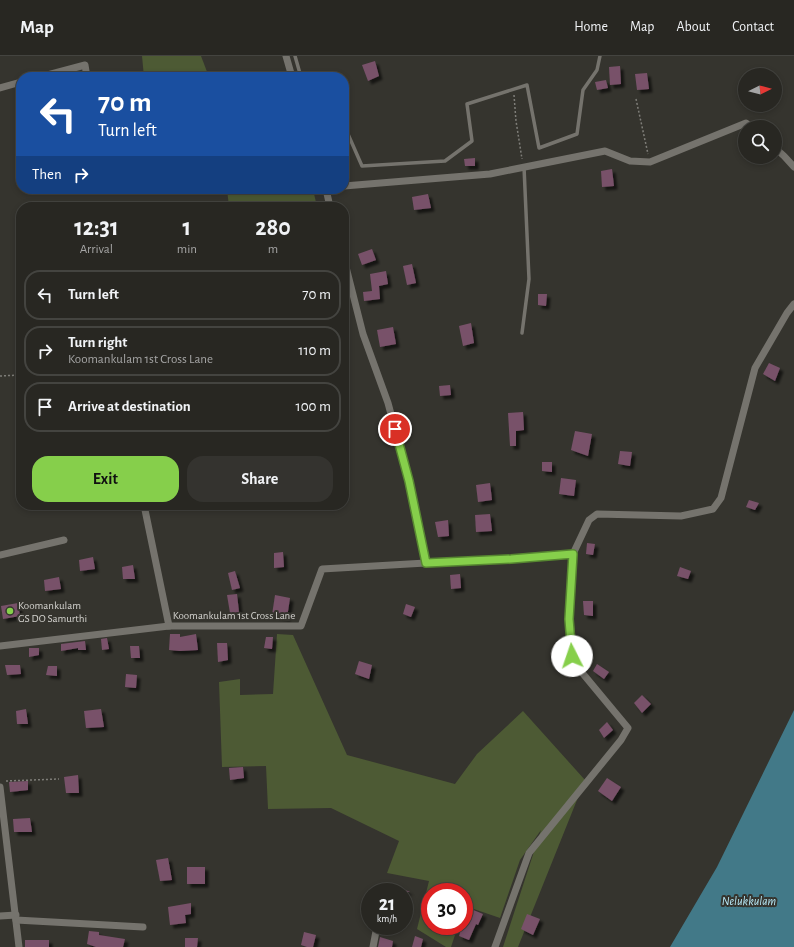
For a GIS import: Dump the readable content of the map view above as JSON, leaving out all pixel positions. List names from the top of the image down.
{
  "streets": {
    "street": ["Koomankulam 1st Cross Lane"]
  },
  "water": ["Nelukkulam"],
  "places": ["Koomankulam GS DO Samurthi"],
  "north": "right",
  "page": {
    "header": "Map",
    "nav": [
      "Home",
      "Map",
      "About",
      "Contact"
    ],
    "turn": ["70 m", "Turn left"],
    "then": "Then",
    "eta": [
      "12:31",
      "Arrival",
      "1",
      "min",
      "280",
      "m"
    ],
    "list": [
      {
        "name": "Turn left",
        "value": "70 m"
      },
      {
        "name": "Turn right",
        "note": "Koomankulam 1st Cross Lane",
        "value": "110 m"
      },
      {
        "name": "Arrive at destination",
        "value": "100 m"
      }
    ],
    "buttons": ["Exit", "Share"],
    "speed": "21 km/h",
    "limit": "30"
  }
}
